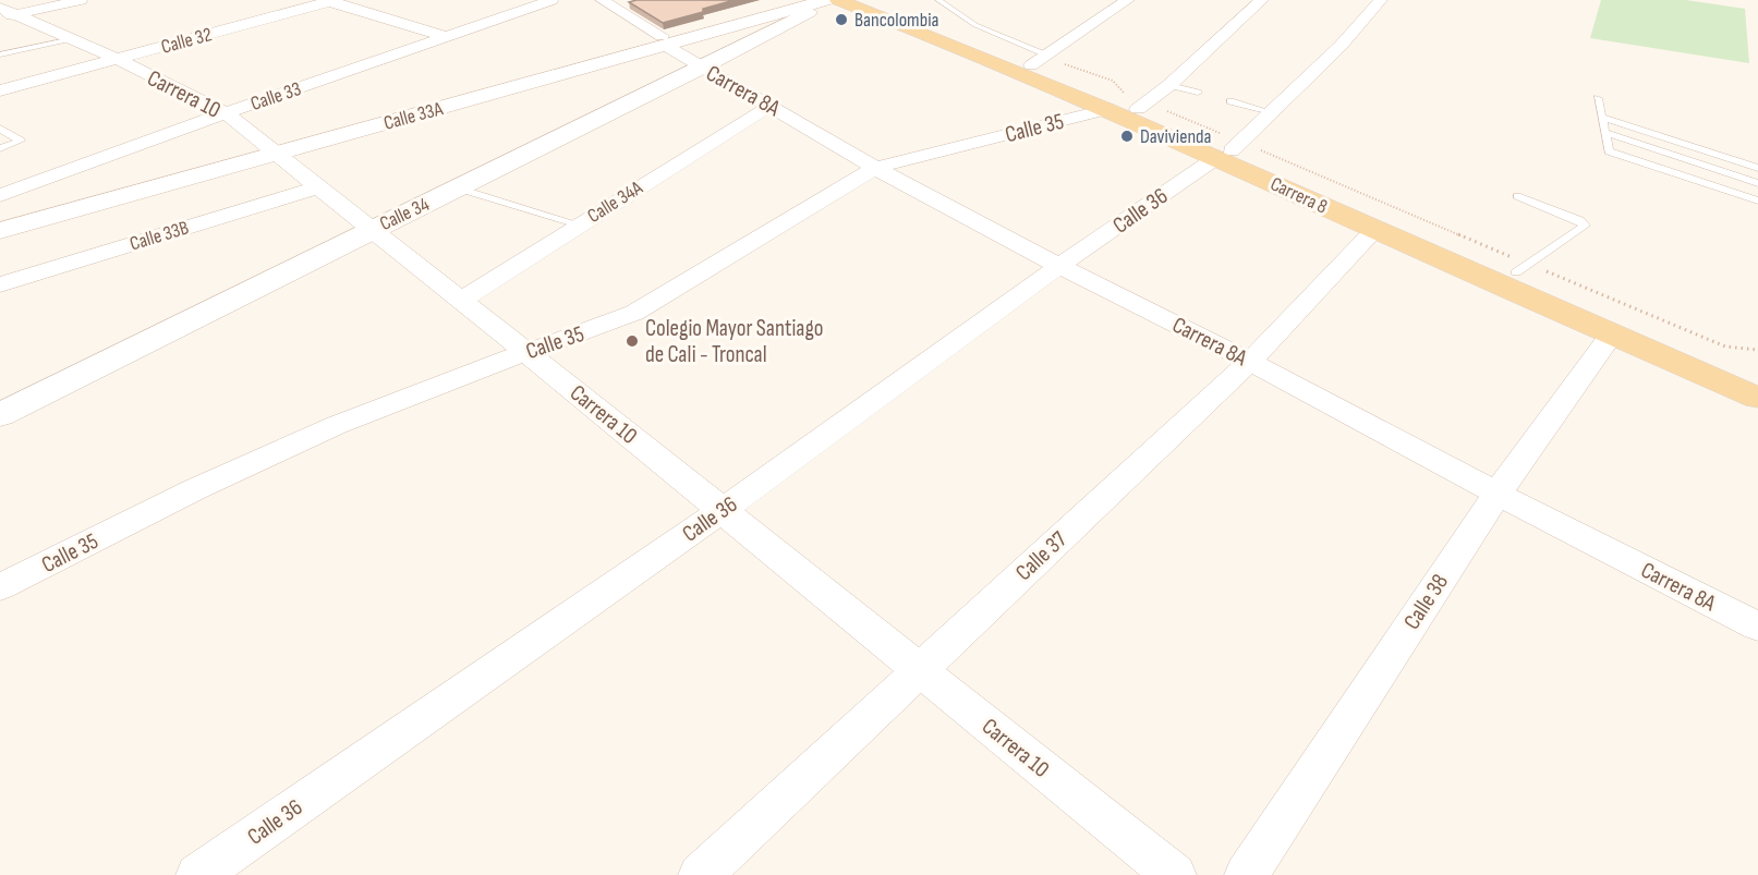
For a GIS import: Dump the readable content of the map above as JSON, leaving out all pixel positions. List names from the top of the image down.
{
  "streets": {
    "main road": ["Calle 33A", "Carrera 8", "Calle 34"],
    "street": [
      "Calle 32",
      "Carrera 8A",
      "Carrera 10",
      "Calle 33",
      "Calle 35",
      "Calle 34A",
      "Calle 36",
      "Calle 33B",
      "Calle 37",
      "Calle 38"
    ]
  },
  "crossings": [
    ["Calle 32", "Carrera 10"],
    ["Carrera 8A", "Calle 33A"],
    ["Carrera 8A", "Calle 35"],
    ["Carrera 8A", "Calle 34A"],
    ["Carrera 8A", "Calle 36"],
    ["Carrera 8A", "Calle 34"],
    ["Carrera 8A", "Calle 37"],
    ["Carrera 8A", "Calle 38"],
    ["Carrera 10", "Calle 33"],
    ["Carrera 10", "Calle 33A"],
    ["Carrera 10", "Calle 35"],
    ["Carrera 10", "Calle 34A"],
    ["Carrera 10", "Calle 36"],
    ["Carrera 10", "Calle 34"],
    ["Carrera 10", "Calle 33B"],
    ["Carrera 10", "Calle 37"],
    ["Calle 33A", "Calle 34"],
    ["Calle 35", "Carrera 8"],
    ["Carrera 8", "Calle 36"],
    ["Carrera 8", "Calle 37"],
    ["Carrera 8", "Calle 38"]
  ],
  "places": ["Bancolombia", "Davivienda", "Colegio Mayor Santiago de Cali - Troncal"]
}
